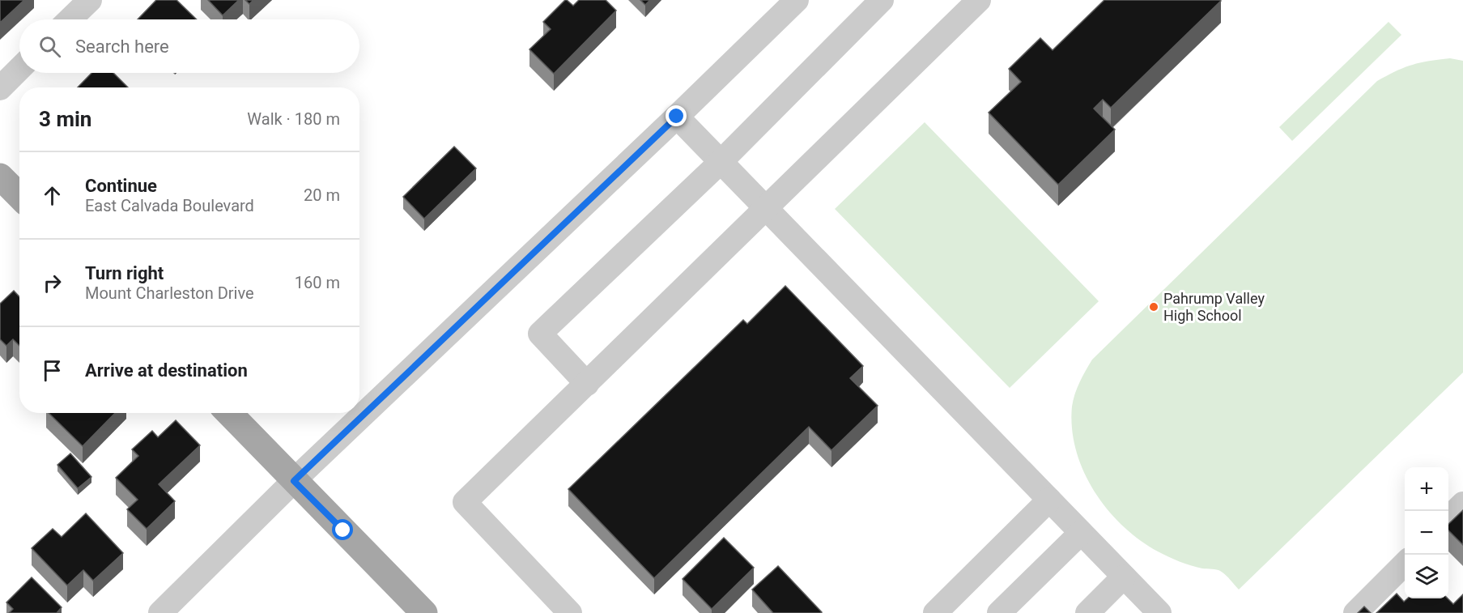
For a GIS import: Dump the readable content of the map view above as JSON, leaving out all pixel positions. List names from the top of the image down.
{
  "places": ["Pahrump Valley High School"],
  "page": {
    "search": "Search here",
    "heading": ["3 min", "Walk · 180 m"],
    "list": [
      ["Continue", "East Calvada Boulevard", "20 m"],
      ["Turn right", "Mount Charleston Drive", "160 m"],
      "Arrive at destination"
    ],
    "map_buttons": ["+", "−"]
  }
}
